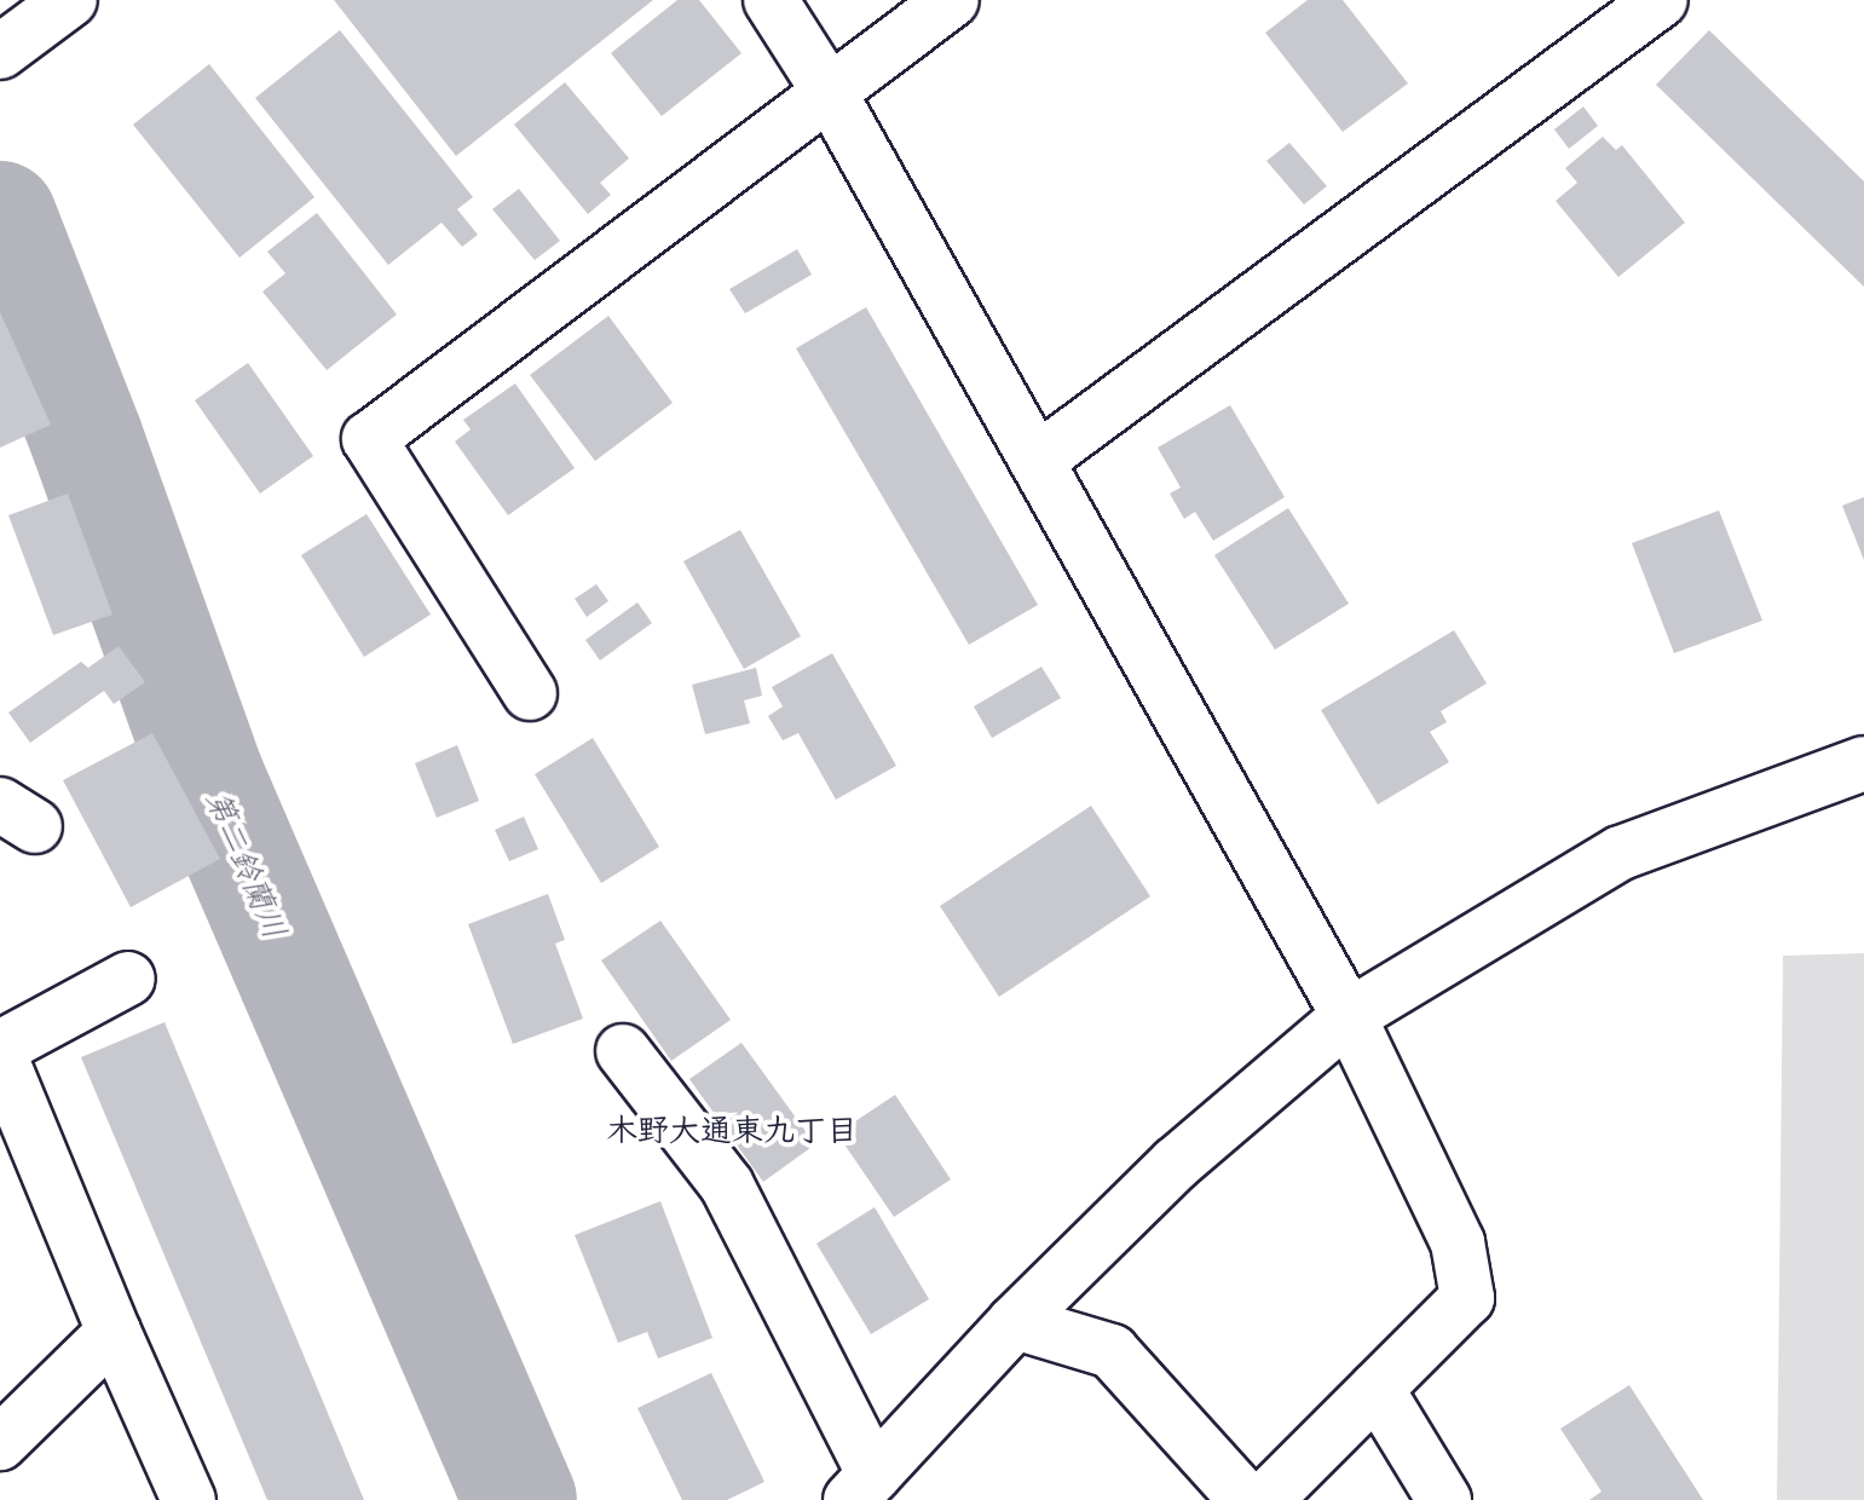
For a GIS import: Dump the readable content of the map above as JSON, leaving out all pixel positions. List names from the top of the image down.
{
  "districts": ["木野大通東九丁目"],
  "water": ["第二鈴蘭川"]
}
